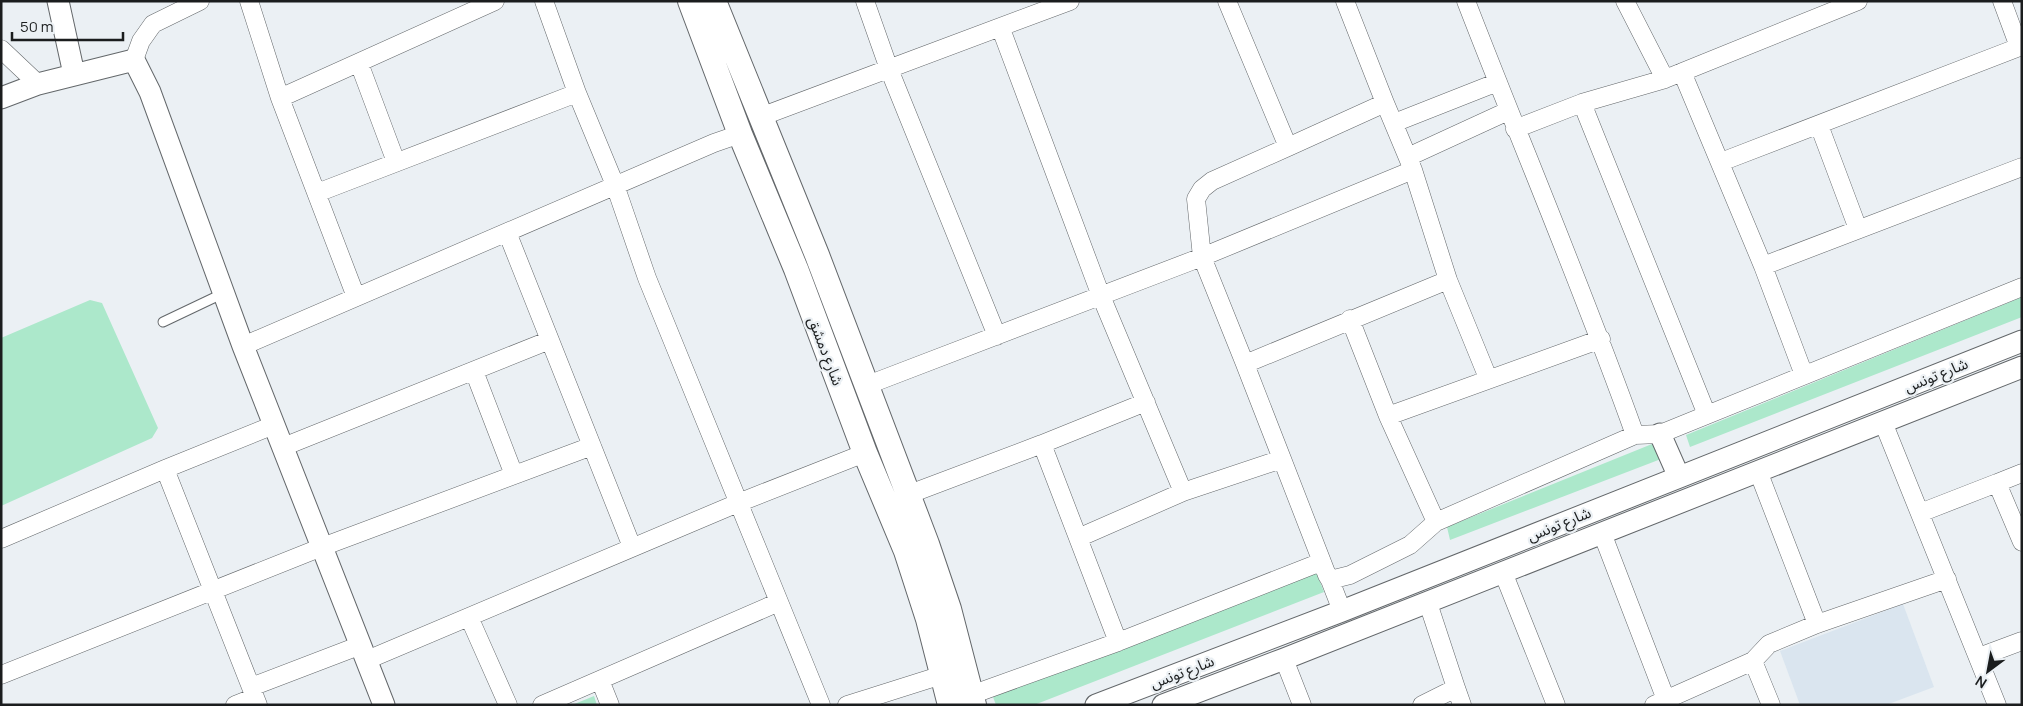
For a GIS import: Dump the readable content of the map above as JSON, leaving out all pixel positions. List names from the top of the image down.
{
  "streets": {
    "main road": ["شارع دمشق"],
    "street": ["شارع تونس"]
  },
  "scale_bar": "50 m",
  "north": "bottom left"
}
